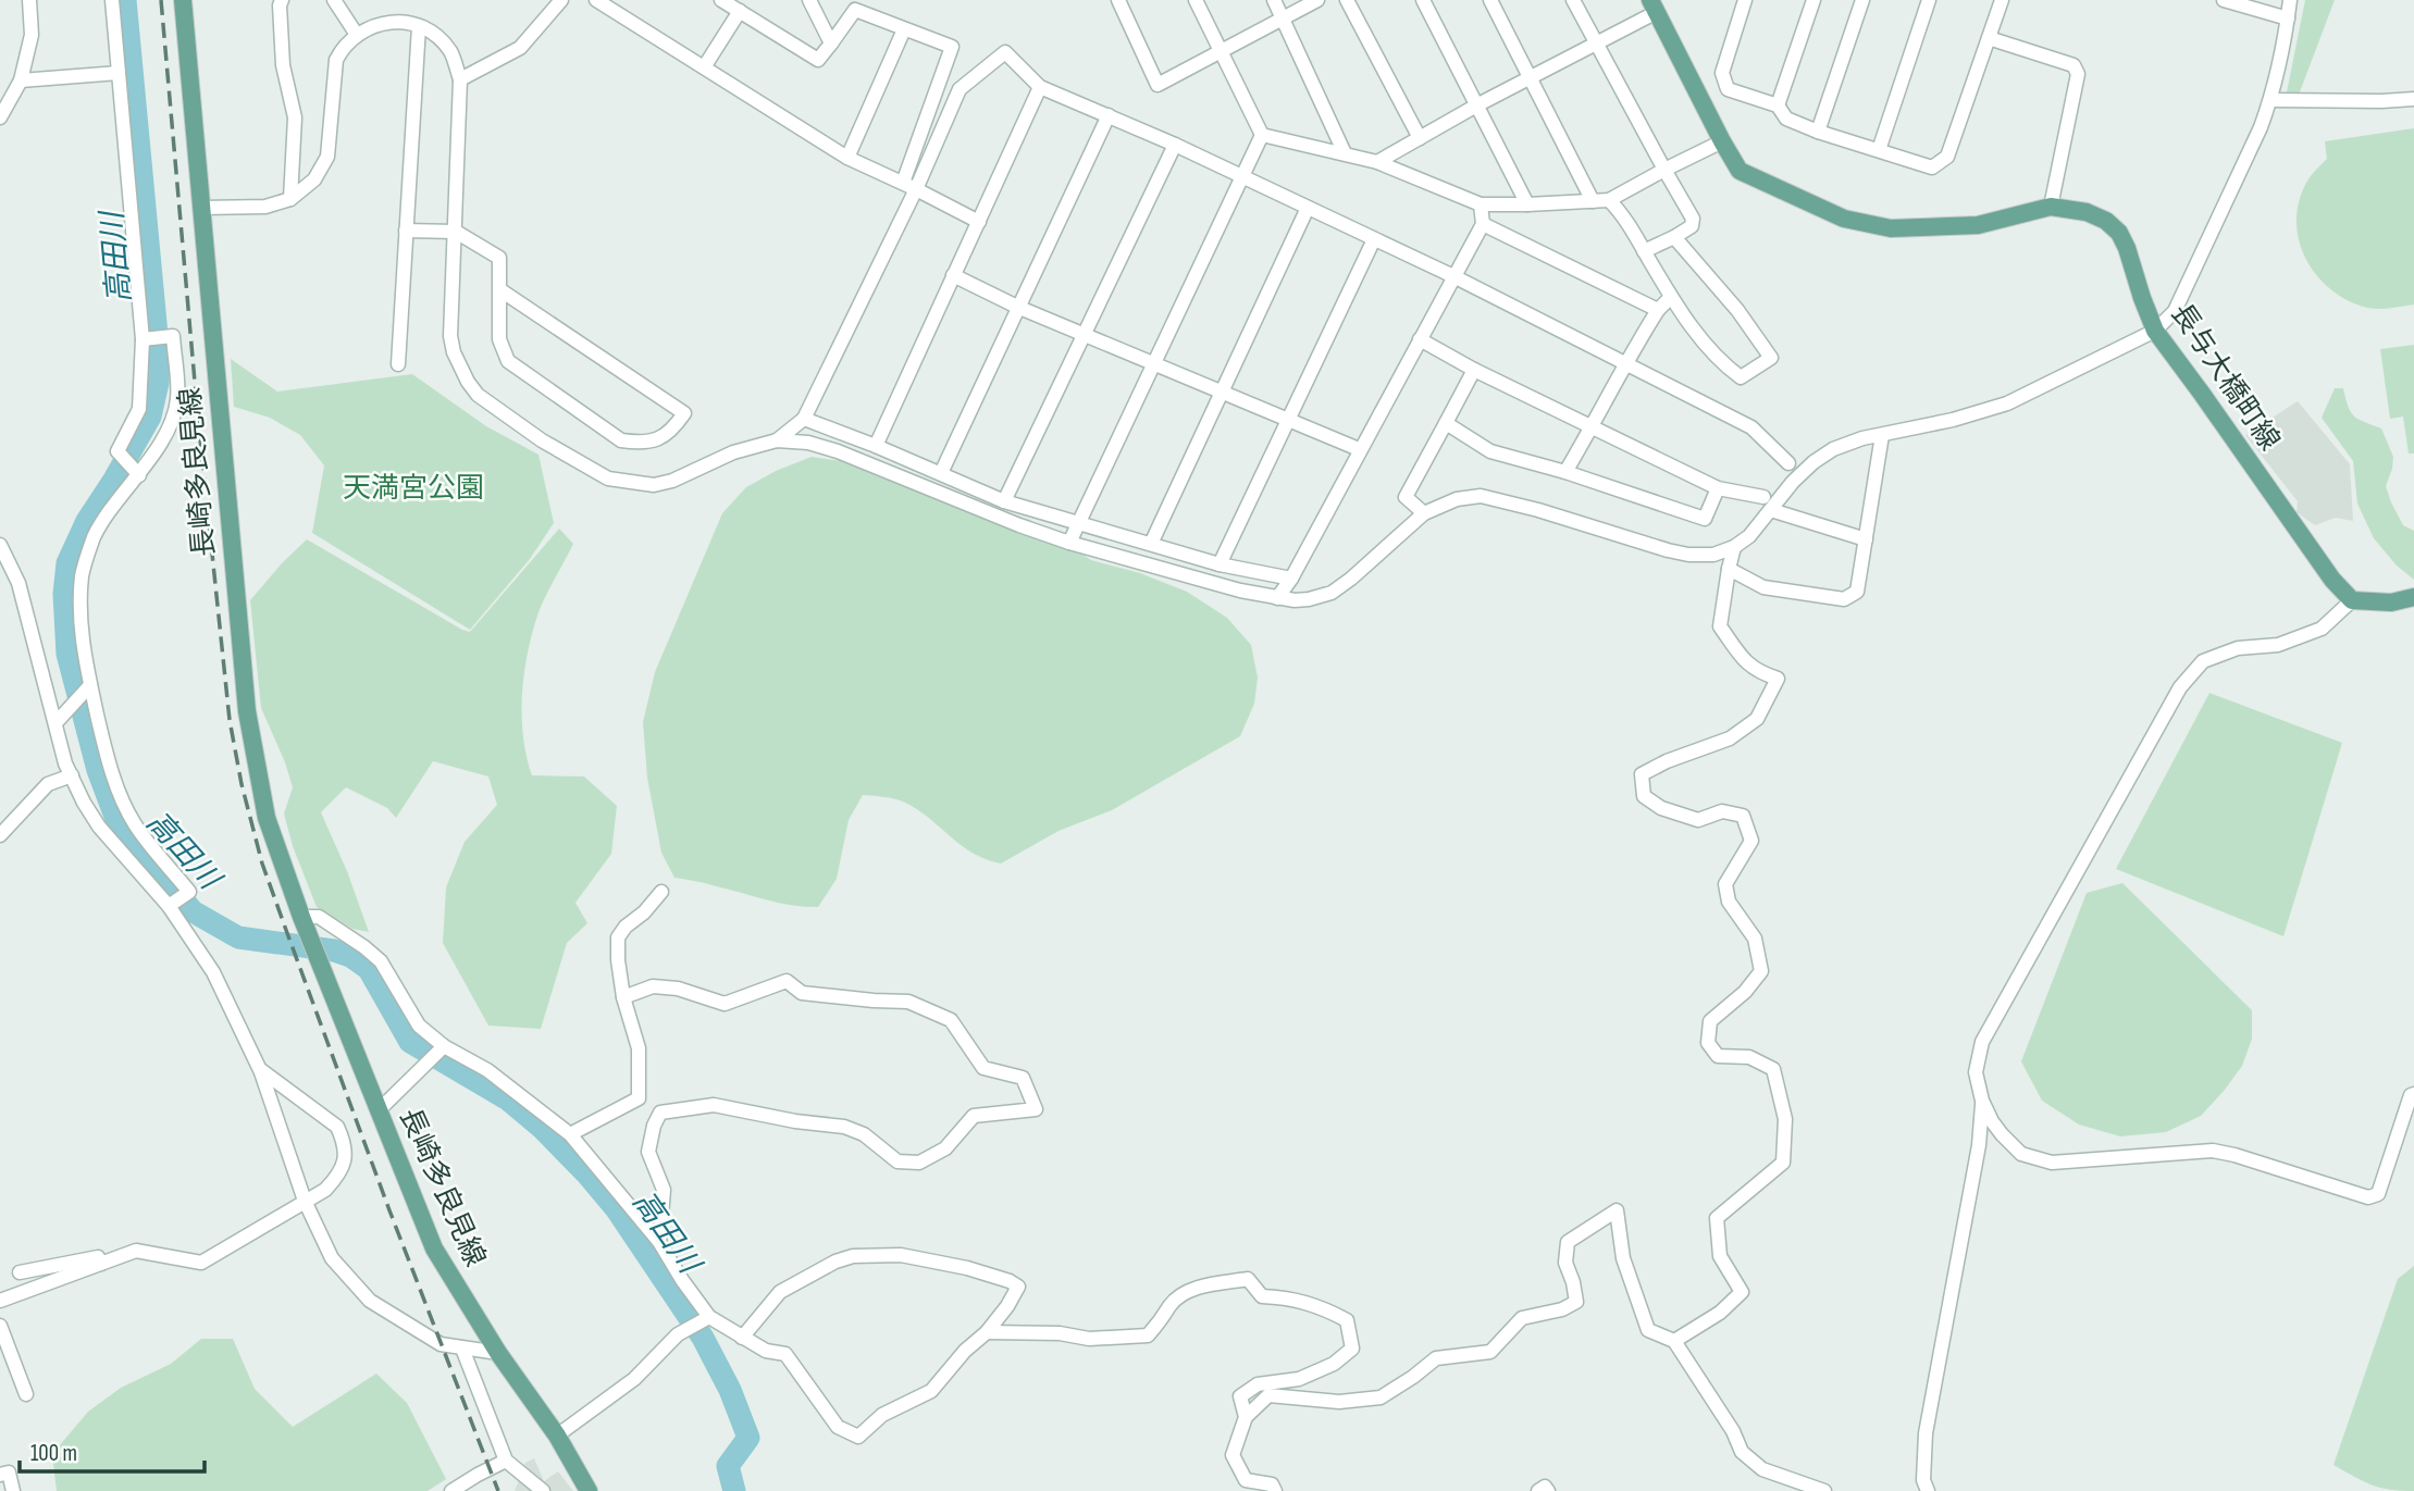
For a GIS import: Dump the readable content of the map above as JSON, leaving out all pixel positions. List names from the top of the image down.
{
  "streets": {
    "main road": ["長与大橋町線", "長崎多良見線"]
  },
  "water": ["高田川"],
  "parks": ["天満宮公園"],
  "scale_bar": "100 m"
}
